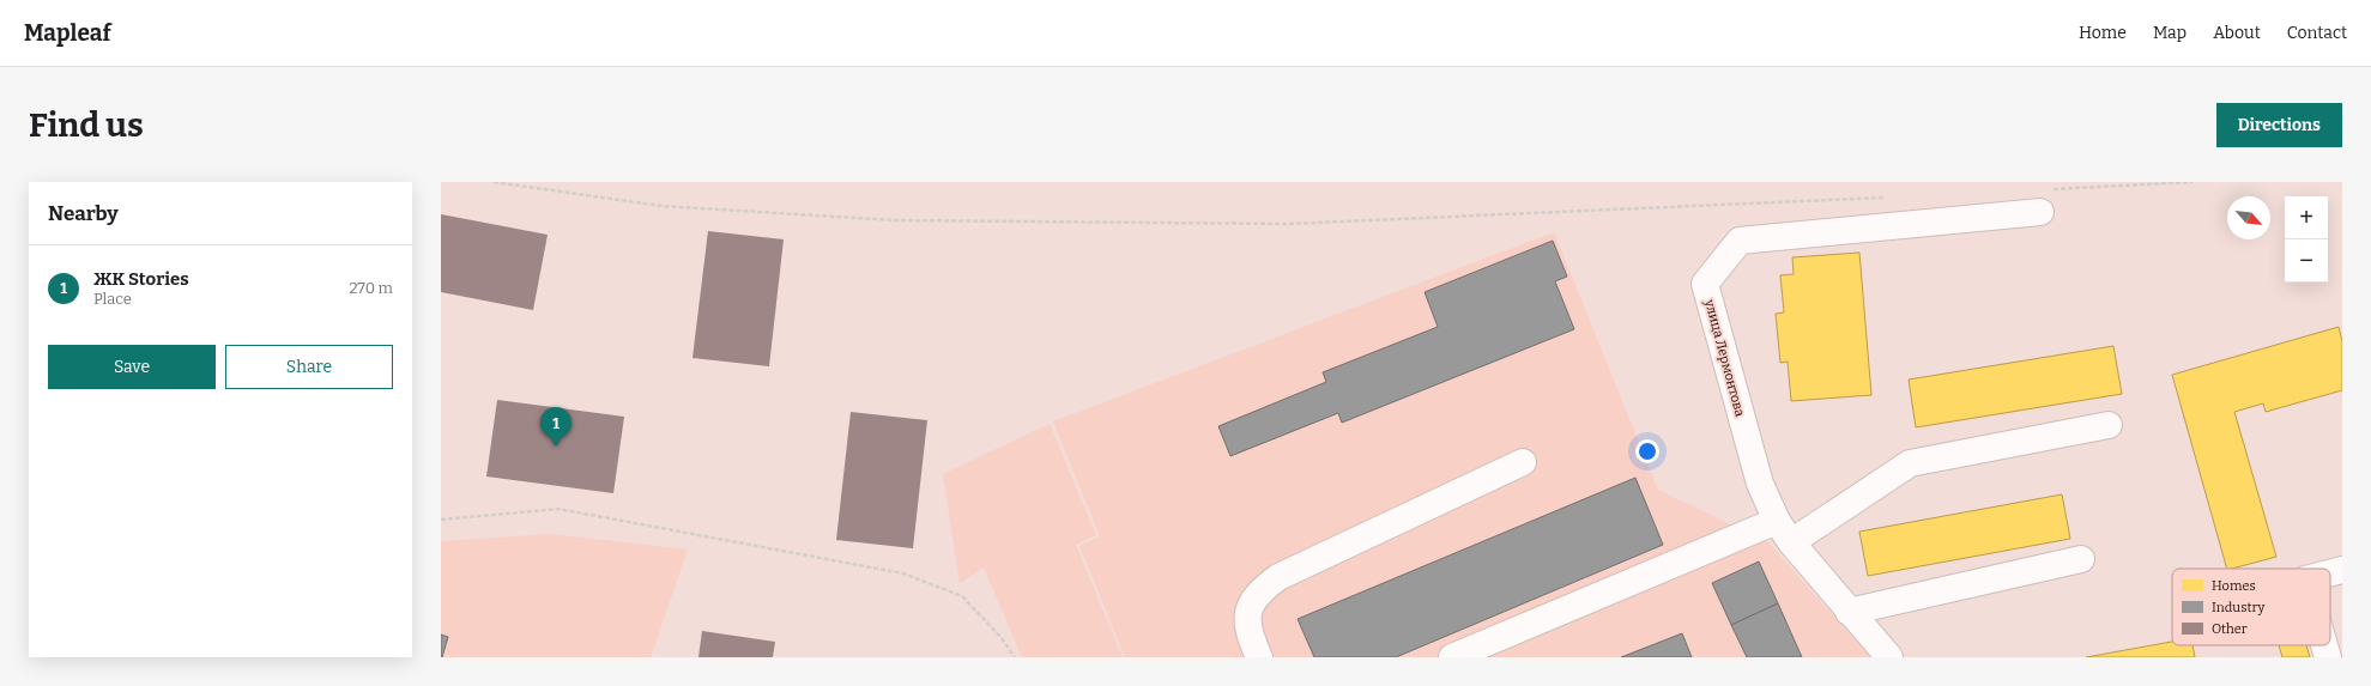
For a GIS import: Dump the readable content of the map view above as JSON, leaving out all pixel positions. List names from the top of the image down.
{
  "streets": {
    "lane": ["улица Лермонтова"]
  },
  "legend": ["Homes", "Industry", "Other"],
  "north": "bottom right",
  "page": {
    "header": "Mapleaf",
    "nav": [
      "Home",
      "Map",
      "About",
      "Contact"
    ],
    "buttons": [
      "Directions",
      ["Save", "Share"]
    ],
    "title": "Find us",
    "heading": "Nearby",
    "map_buttons": ["+", "−"],
    "list": [
      {
        "mark": "1",
        "name": "ЖК Stories",
        "note": "Place",
        "value": "270 m"
      }
    ],
    "pins": "1"
  }
}
